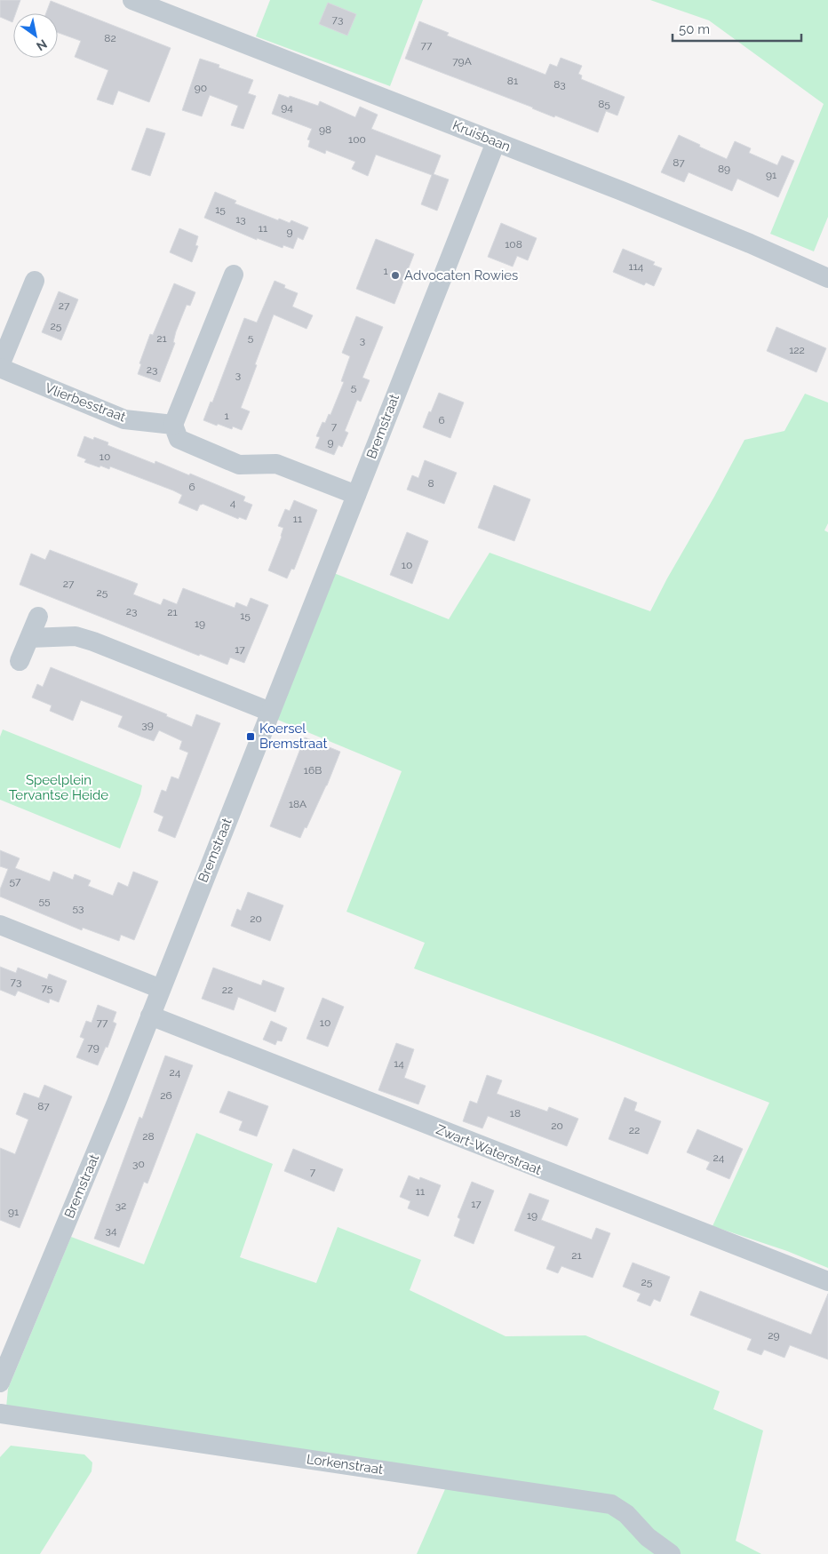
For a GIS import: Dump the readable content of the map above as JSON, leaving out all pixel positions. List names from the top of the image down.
{
  "streets": {
    "street": [
      "Kruisbaan",
      "Vlierbesstraat",
      "Bremstraat",
      "Zwart-Waterstraat",
      "Lorkenstraat"
    ]
  },
  "crossings": [
    ["Kruisbaan", "Bremstraat"],
    ["Bremstraat", "Zwart-Waterstraat"]
  ],
  "parks": ["Speelplein Tervantse Heide"],
  "places": {
    "other": ["Advocaten Rowies"],
    "transit": ["Koersel Bremstraat"]
  },
  "house_numbers": [
    "73",
    "82",
    "77",
    "79A",
    "81",
    "83",
    "90",
    "85",
    "94",
    "98",
    "100",
    "87",
    "89",
    "91",
    "15",
    "13",
    "11",
    "9",
    "108",
    "114",
    "1",
    "27",
    "25",
    "5",
    "21",
    "3",
    "122",
    "23",
    "3",
    "5",
    "1",
    "6",
    "7",
    "9",
    "10",
    "8",
    "6",
    "4",
    "11",
    "10",
    "27",
    "25",
    "23",
    "21",
    "15",
    "19",
    "17",
    "39",
    "16B",
    "18A",
    "57",
    "55",
    "53",
    "20",
    "73",
    "75",
    "22",
    "77",
    "10",
    "79",
    "14",
    "24",
    "26",
    "87",
    "18",
    "20",
    "22",
    "28",
    "24",
    "30",
    "7",
    "11",
    "17",
    "32",
    "91",
    "19",
    "34",
    "21",
    "25",
    "29"
  ],
  "scale_bar": "50 m",
  "north": "bottom right"
}
